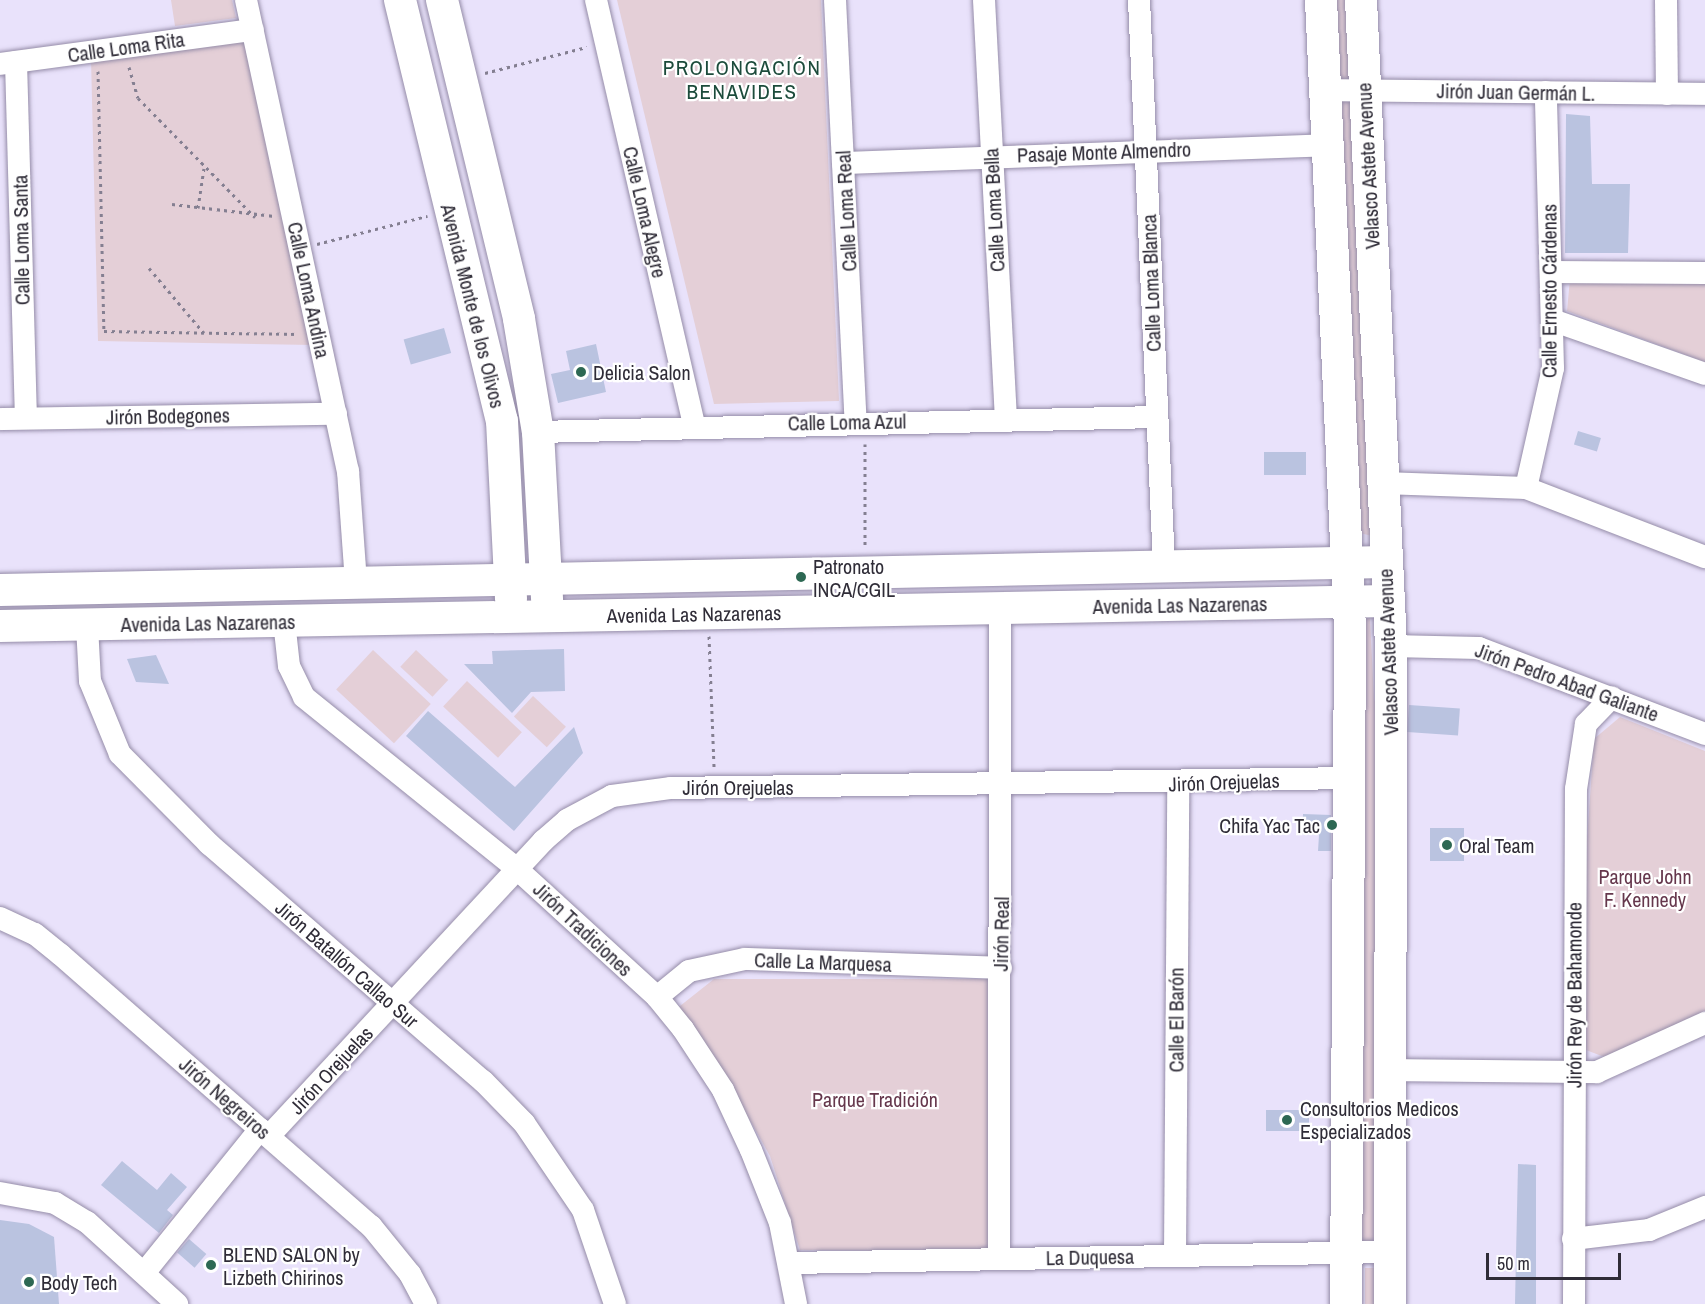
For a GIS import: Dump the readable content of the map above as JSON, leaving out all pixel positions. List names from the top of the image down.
{
  "streets": {
    "street": [
      "Calle Loma Rita",
      "Jirón Juan Germán L.",
      "Pasaje Monte Almendro",
      "Velasco Astete Avenue",
      "Calle Loma Bella",
      "Calle Loma Real",
      "Calle Loma Alegre",
      "Calle Loma Santa",
      "Calle Loma Blanca",
      "Calle Loma Andina",
      "Calle Ernesto Cárdenas",
      "Avenida Monte de los Olivos",
      "Jirón Bodegones",
      "Calle Loma Azul",
      "Avenida Las Nazarenas",
      "Jirón Pedro Abad Galiante",
      "Jirón Orejuelas",
      "Jirón Tradiciones",
      "Jirón Real",
      "Calle La Marquesa",
      "Jirón Batallón Callao Sur",
      "Jirón Rey de Bahamonde",
      "Calle El Barón",
      "Jirón Negreiros",
      "La Duquesa"
    ]
  },
  "crossings": [
    ["Calle Loma Rita", "Calle Loma Santa"],
    ["Calle Loma Rita", "Calle Loma Andina"],
    ["Jirón Juan Germán L.", "Velasco Astete Avenue"],
    ["Jirón Juan Germán L.", "Calle Ernesto Cárdenas"],
    ["Pasaje Monte Almendro", "Velasco Astete Avenue"],
    ["Pasaje Monte Almendro", "Calle Loma Bella"],
    ["Pasaje Monte Almendro", "Calle Loma Real"],
    ["Pasaje Monte Almendro", "Calle Loma Blanca"],
    ["Velasco Astete Avenue", "Avenida Las Nazarenas"],
    ["Velasco Astete Avenue", "Jirón Pedro Abad Galiante"],
    ["Velasco Astete Avenue", "Jirón Orejuelas"],
    ["Velasco Astete Avenue", "La Duquesa"],
    ["Calle Loma Bella", "Calle Loma Azul"],
    ["Calle Loma Real", "Calle Loma Azul"],
    ["Calle Loma Alegre", "Calle Loma Azul"],
    ["Calle Loma Santa", "Jirón Bodegones"],
    ["Calle Loma Blanca", "Calle Loma Azul"],
    ["Calle Loma Blanca", "Avenida Las Nazarenas"],
    ["Calle Loma Andina", "Jirón Bodegones"],
    ["Calle Loma Andina", "Avenida Las Nazarenas"],
    ["Avenida Monte de los Olivos", "Calle Loma Azul"],
    ["Avenida Monte de los Olivos", "Avenida Las Nazarenas"],
    ["Avenida Las Nazarenas", "Jirón Tradiciones"],
    ["Avenida Las Nazarenas", "Jirón Real"],
    ["Avenida Las Nazarenas", "Jirón Batallón Callao Sur"],
    ["Jirón Pedro Abad Galiante", "Jirón Rey de Bahamonde"],
    ["Jirón Orejuelas", "Jirón Tradiciones"],
    ["Jirón Orejuelas", "Jirón Real"],
    ["Jirón Orejuelas", "Jirón Batallón Callao Sur"],
    ["Jirón Orejuelas", "Calle El Barón"],
    ["Jirón Orejuelas", "Jirón Negreiros"],
    ["Jirón Tradiciones", "Calle La Marquesa"],
    ["Jirón Tradiciones", "La Duquesa"],
    ["Jirón Real", "Calle La Marquesa"],
    ["Jirón Real", "La Duquesa"],
    ["Calle El Barón", "La Duquesa"]
  ],
  "districts": ["PROLONGACIÓN BENAVIDES"],
  "parks": ["Parque John F. Kennedy", "Parque Tradición"],
  "places": [
    "Delicia Salon",
    "Patronato INCA/CGIL",
    "Chifa Yac Tac",
    "Oral Team",
    "Consultorios Medicos Especializados",
    "BLEND SALON by Lizbeth Chirinos",
    "Body Tech"
  ],
  "scale_bar": "50 m"
}
